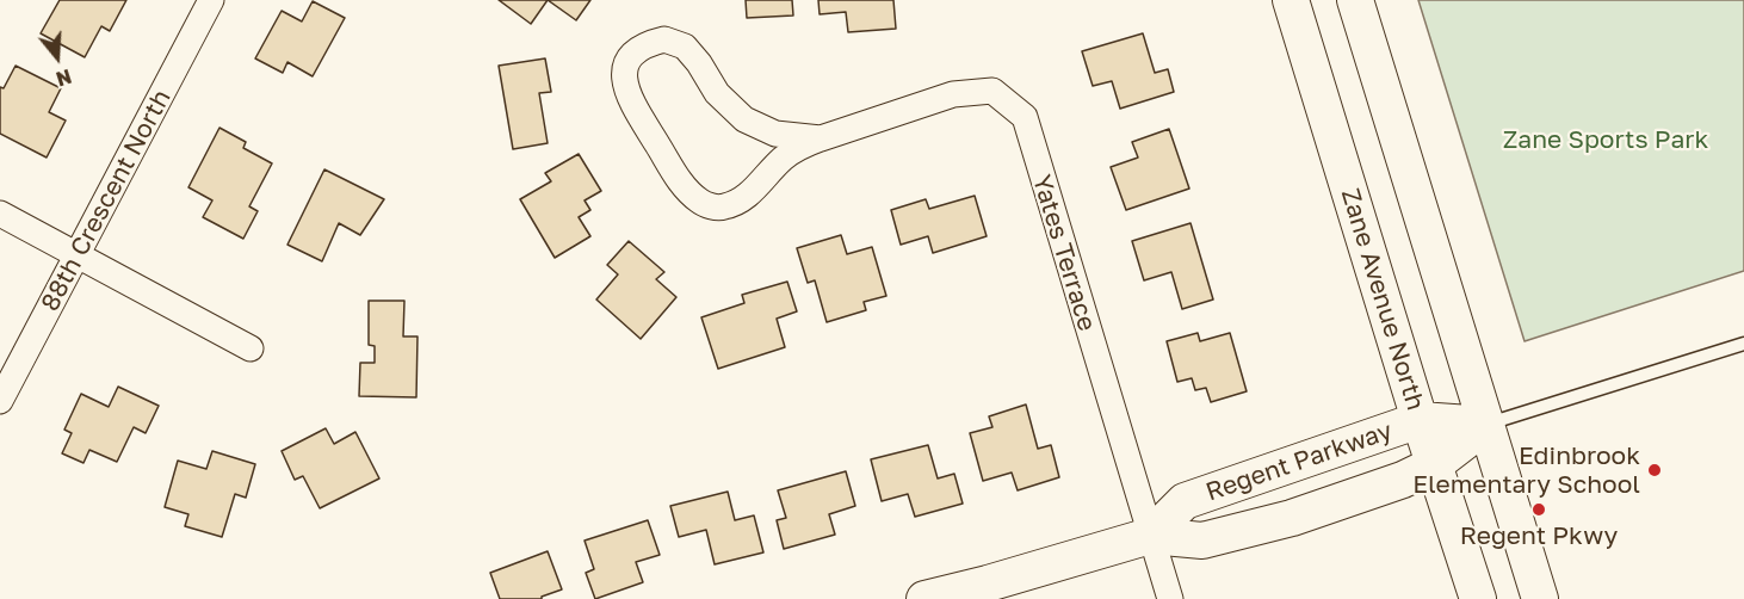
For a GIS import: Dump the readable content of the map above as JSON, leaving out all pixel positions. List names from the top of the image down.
{
  "streets": {
    "main road": ["Zane Avenue North", "Regent Parkway"],
    "street": ["88th Crescent North", "Yates Terrace"]
  },
  "crossings": [
    ["Yates Terrace", "Regent Parkway"],
    ["Zane Avenue North", "Regent Parkway"]
  ],
  "parks": ["Zane Sports Park"],
  "places": ["Edinbrook Elementary School", "Regent Pkwy"],
  "north": "bottom"
}
